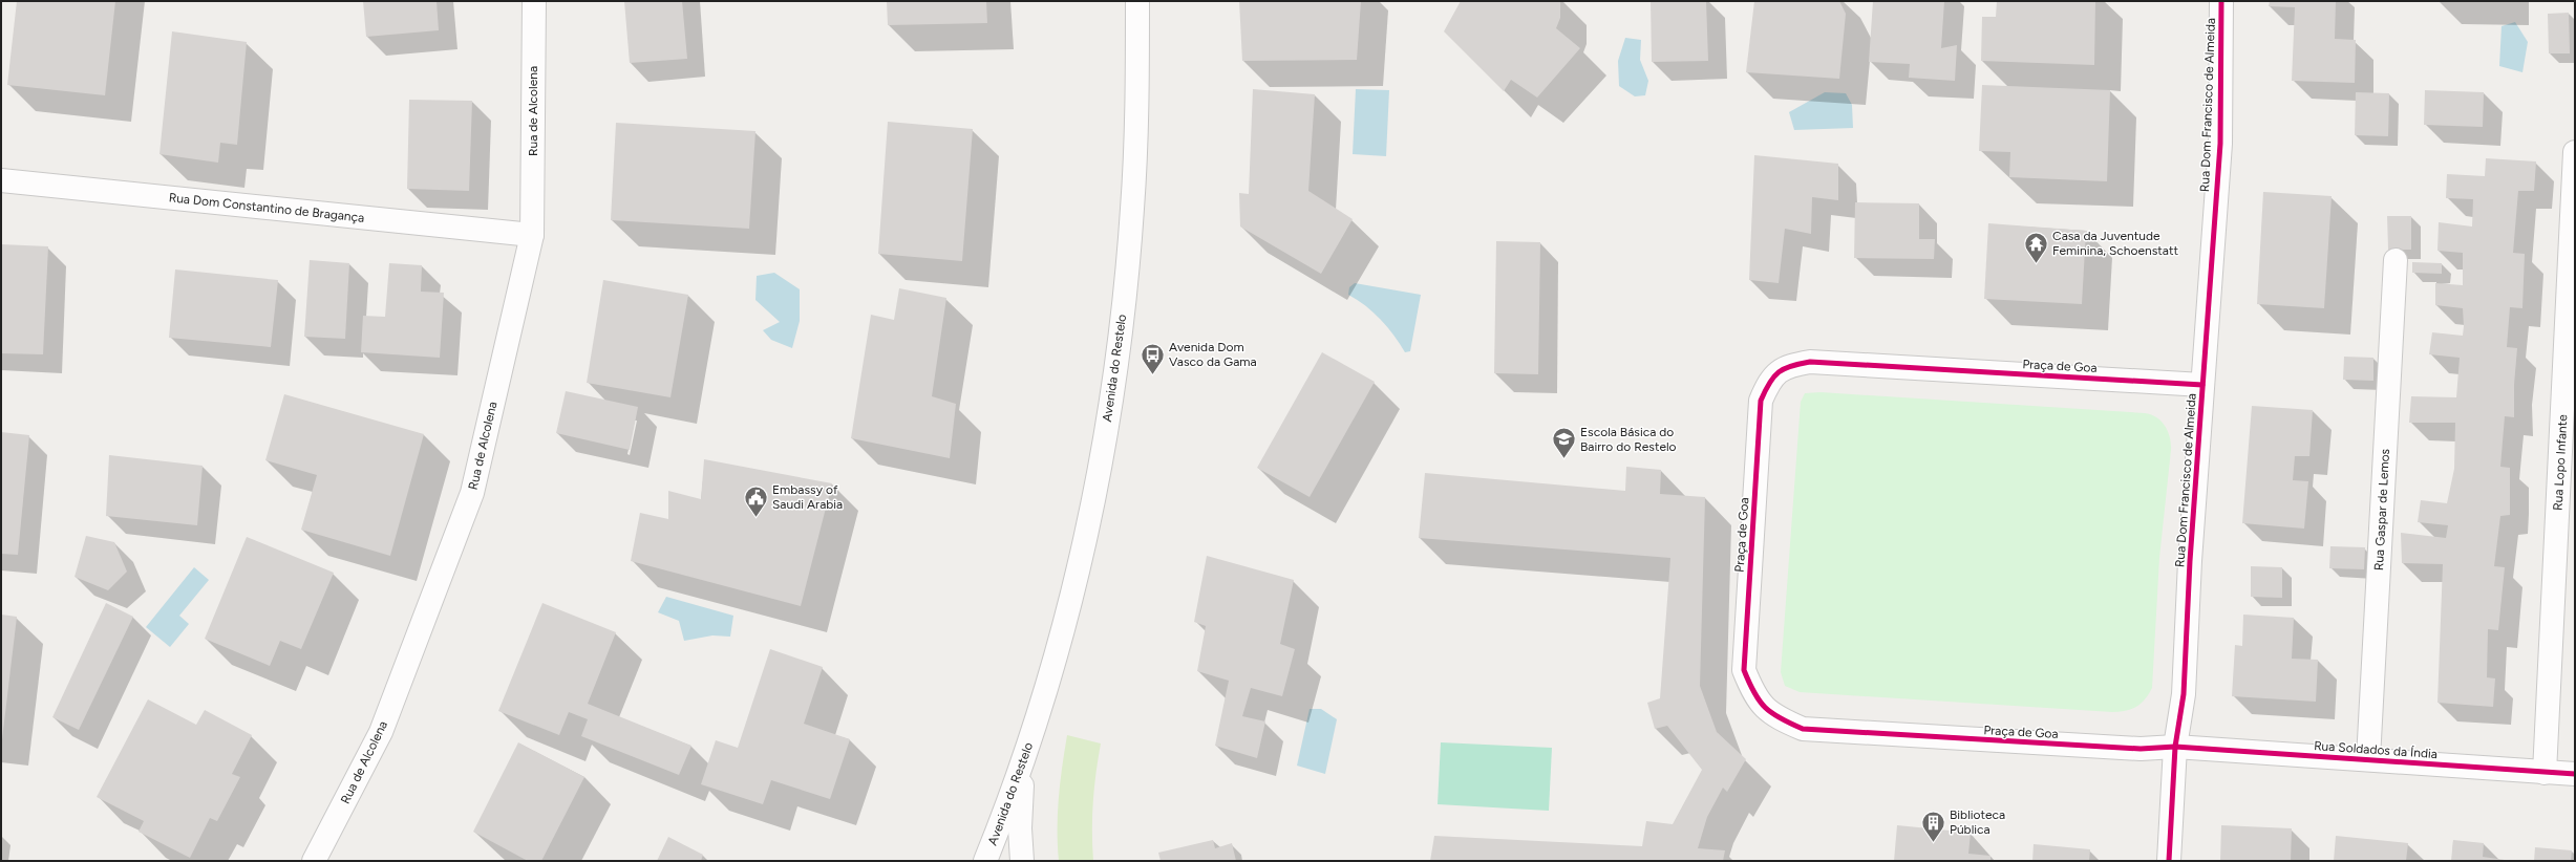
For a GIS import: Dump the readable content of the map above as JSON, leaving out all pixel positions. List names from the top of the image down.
{
  "streets": {
    "street": [
      "Rua Dom Francisco de Almeida",
      "Rua de Alcolena",
      "Rua Dom Constantino de Bragança",
      "Praça de Goa",
      "Avenida do Restelo",
      "Rua Lopo Infante",
      "Rua Gaspar de Lemos",
      "Rua Soldados da Índia"
    ]
  },
  "crossings": [
    ["Rua Dom Francisco de Almeida", "Praça de Goa"],
    ["Rua Dom Francisco de Almeida", "Rua Soldados da Índia"],
    ["Rua de Alcolena", "Rua Dom Constantino de Bragança"],
    ["Praça de Goa", "Rua Soldados da Índia"],
    ["Rua Lopo Infante", "Rua Soldados da Índia"],
    ["Rua Gaspar de Lemos", "Rua Soldados da Índia"]
  ],
  "places": {
    "temple": ["Casa da Juventude Feminina, Schoenstatt"],
    "bus stop": ["Avenida Dom Vasco da Gama"],
    "school or university": ["Escola Básica do Bairro do Restelo"],
    "public building": ["Embassy of Saudi Arabia"],
    "building": ["Biblioteca Pública"]
  }
}
